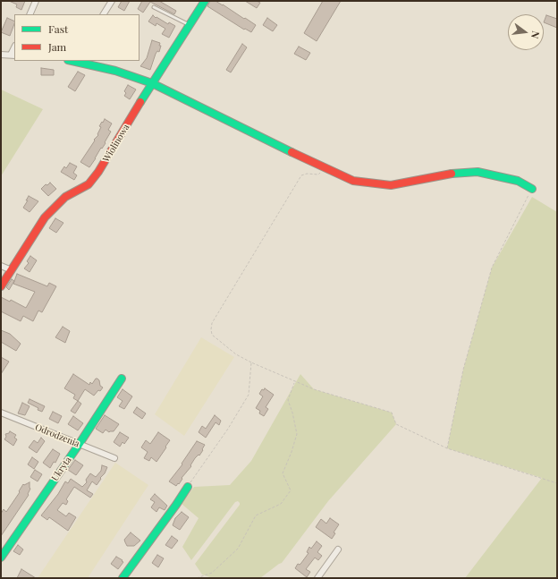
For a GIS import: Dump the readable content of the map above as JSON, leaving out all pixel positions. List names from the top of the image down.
{
  "streets": {
    "street": ["Wiolinowa", "Odrodzenia", "Ukryta"]
  },
  "crossings": [
    ["Odrodzenia", "Ukryta"]
  ],
  "legend": ["Fast", "Jam"],
  "north": "right"
}
